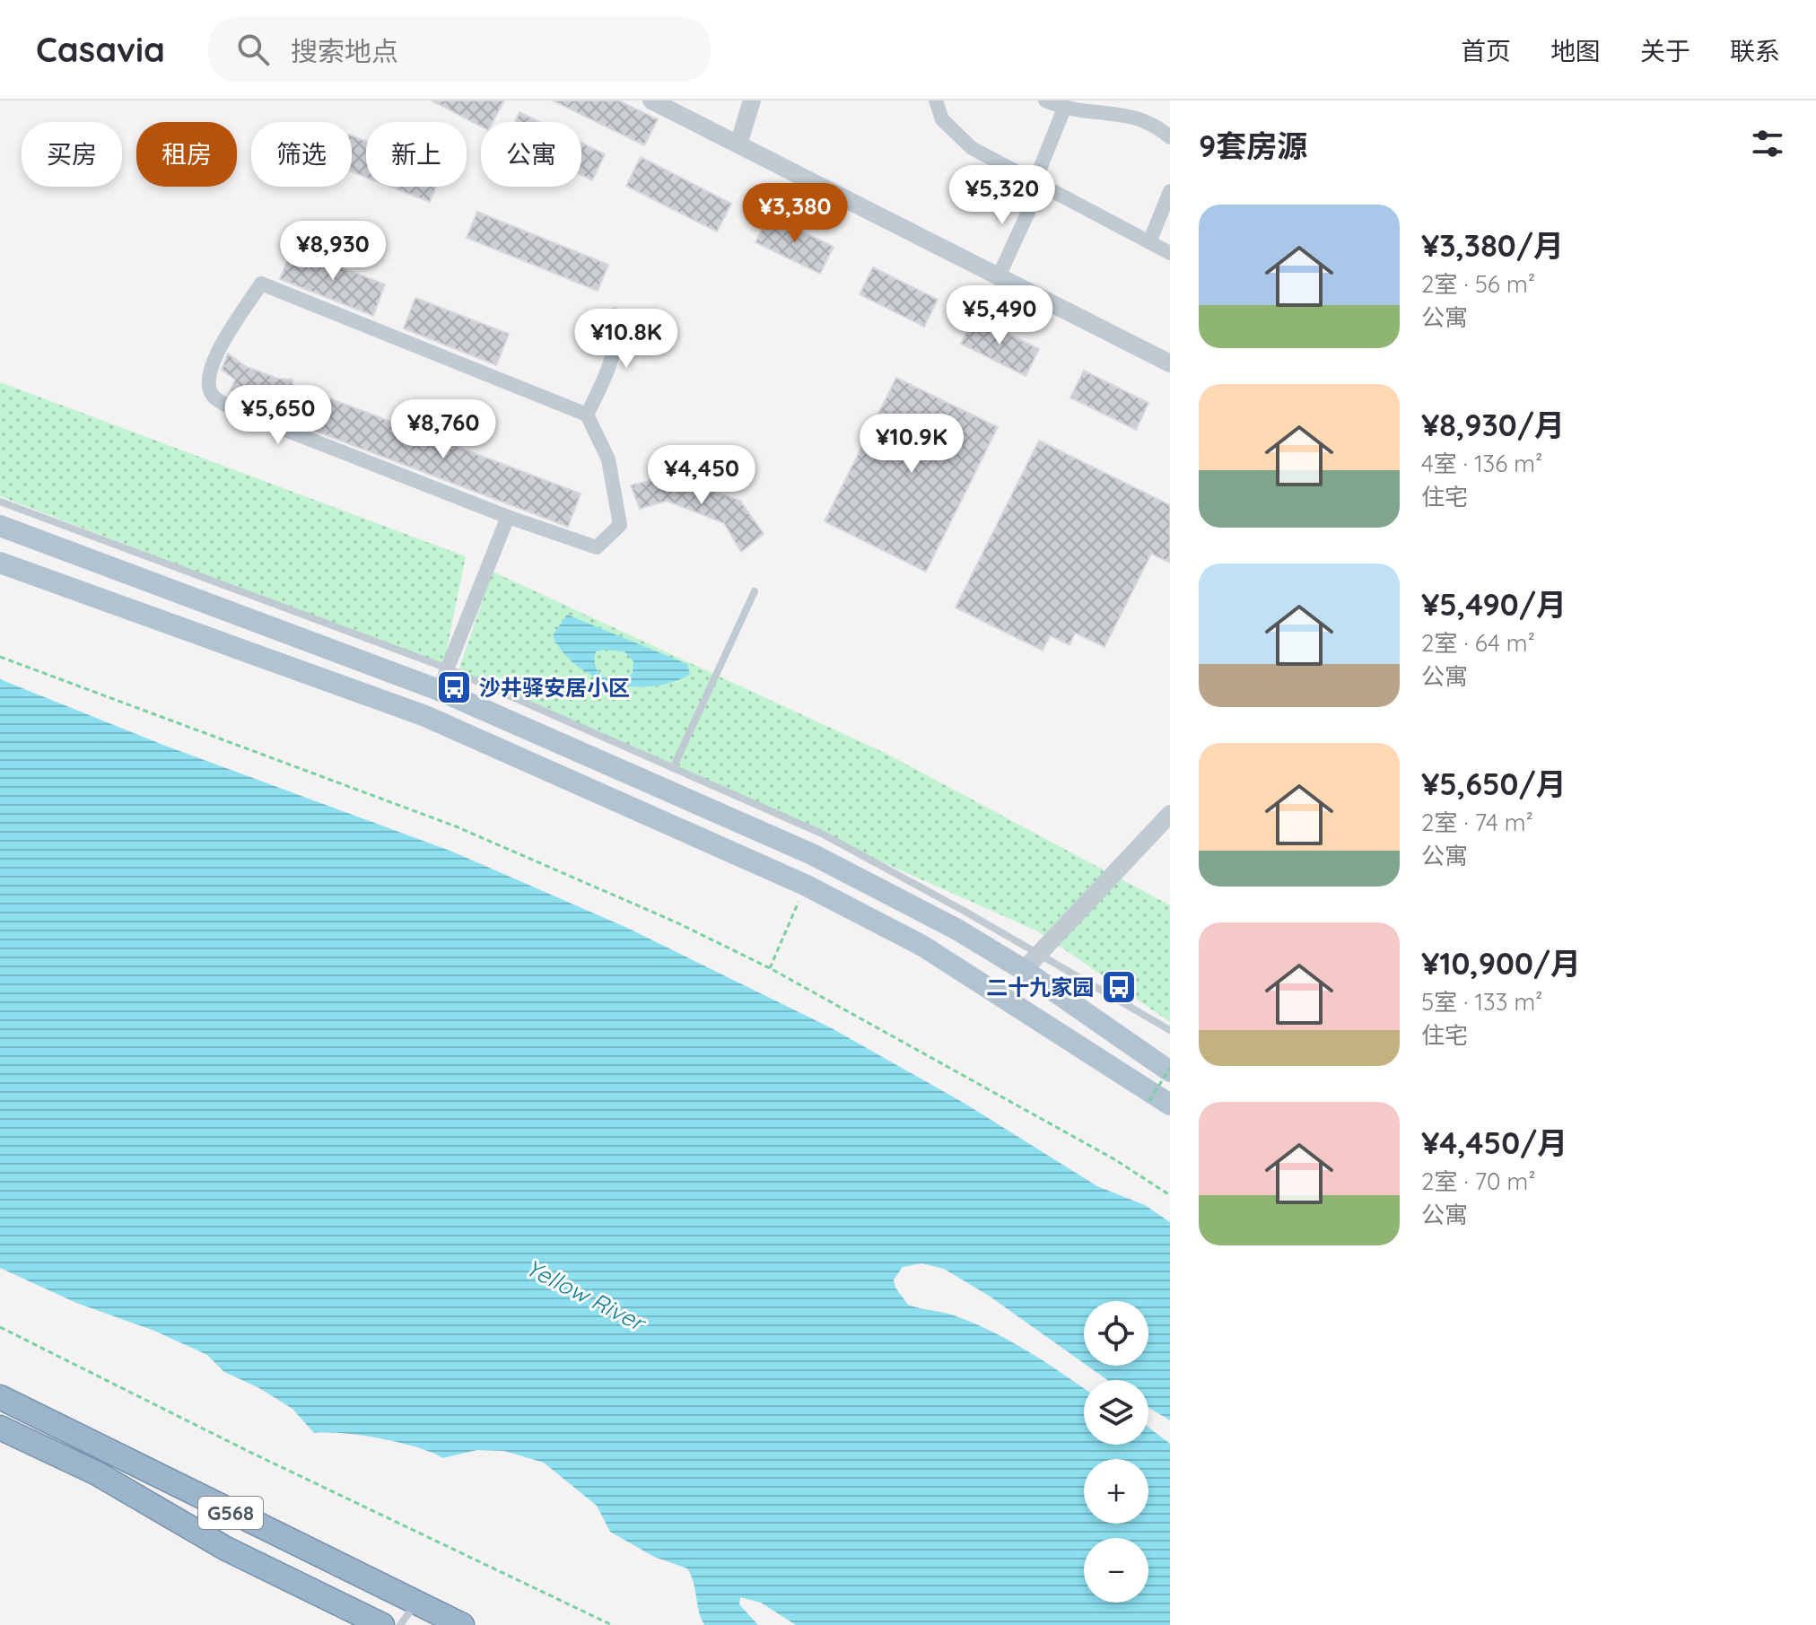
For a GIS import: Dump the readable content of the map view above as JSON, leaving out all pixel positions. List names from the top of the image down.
{
  "streets": {
    "highway": ["G568"]
  },
  "water": ["Yellow River"],
  "places": {
    "bus stop": ["沙井驿安居小区", "二十九家园"]
  },
  "page": {
    "header": "Casavia",
    "search": "搜索地点",
    "nav": [
      "首页",
      "地图",
      "关于",
      "联系"
    ],
    "heading": "9套房源",
    "chip": [
      "买房",
      "租房",
      "筛选",
      "新上",
      "公寓"
    ],
    "price": [
      "¥5,320",
      "¥3,380",
      "¥8,930",
      "¥5,490",
      "¥10.8K",
      "¥5,650",
      "¥8,760",
      "¥10.9K",
      "¥4,450"
    ],
    "list": [
      {
        "name": "¥3,380/月",
        "note": "2室 · 56 m² · 公寓"
      },
      {
        "name": "¥8,930/月",
        "note": "4室 · 136 m² · 住宅"
      },
      {
        "name": "¥5,490/月",
        "note": "2室 · 64 m² · 公寓"
      },
      {
        "name": "¥5,650/月",
        "note": "2室 · 74 m² · 公寓"
      },
      {
        "name": "¥10,900/月",
        "note": "5室 · 133 m² · 住宅"
      },
      {
        "name": "¥4,450/月",
        "note": "2室 · 70 m² · 公寓"
      }
    ],
    "map_buttons": ["+", "−"]
  }
}
